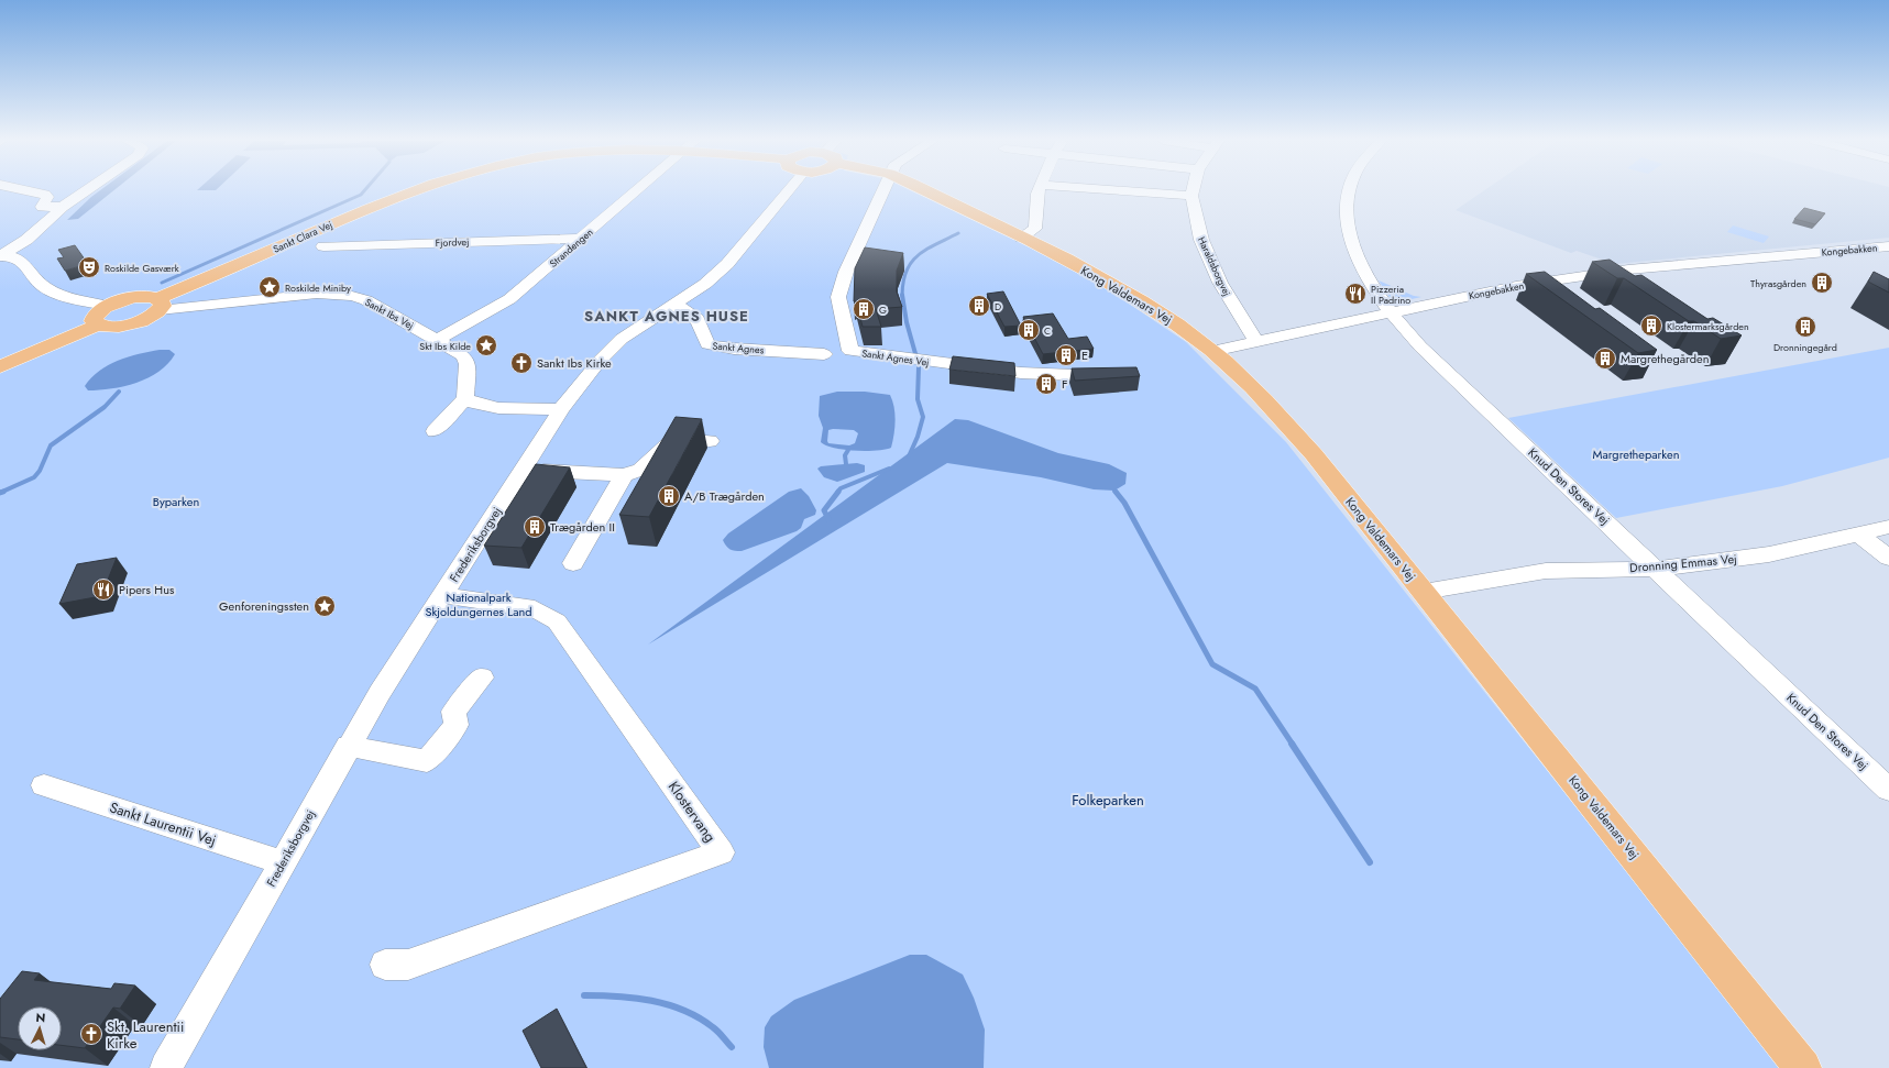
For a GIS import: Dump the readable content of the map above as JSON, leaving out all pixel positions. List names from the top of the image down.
{
  "streets": {
    "main road": ["Sankt Clara Vej", "Kong Valdemars Vej"],
    "street": [
      "Fjordvej",
      "Strandengen",
      "Kongebakken",
      "Haraldsborgvej",
      "Sankt Ibs Vej",
      "Sankt Agnes",
      "Sankt Agnes Vej",
      "Knud Den Stores Vej",
      "Frederiksborgvej",
      "Dronning Emmas Vej",
      "Klostervang",
      "Sankt Laurentii Vej"
    ]
  },
  "crossings": [
    ["Sankt Clara Vej", "Sankt Ibs Vej"],
    ["Fjordvej", "Strandengen"],
    ["Strandengen", "Sankt Ibs Vej"],
    ["Kongebakken", "Haraldsborgvej"],
    ["Kongebakken", "Kong Valdemars Vej"],
    ["Kongebakken", "Knud Den Stores Vej"],
    ["Kong Valdemars Vej", "Dronning Emmas Vej"],
    ["Sankt Agnes", "Frederiksborgvej"],
    ["Knud Den Stores Vej", "Dronning Emmas Vej"],
    ["Frederiksborgvej", "Klostervang"],
    ["Frederiksborgvej", "Sankt Laurentii Vej"]
  ],
  "districts": ["SANKT AGNES HUSE"],
  "parks": [
    "Margretheparken",
    "Byparken",
    "Nationalpark Skjoldungernes Land",
    "Folkeparken"
  ],
  "places": {
    "theatre": ["Roskilde Gasværk"],
    "building": [
      "Thyrasgården",
      "D",
      "G",
      "Klostermarksgården",
      "Dronningegård",
      "C",
      "E",
      "Margrethegården",
      "F",
      "A/B Trægården",
      "Trægården II"
    ],
    "place": ["Roskilde Miniby", "Skt Ibs Kilde", "Genforeningssten"],
    "restaurant": ["Pizzeria Il Padrino", "Pipers Hus"],
    "church": ["Sankt Ibs Kirke", "Skt. Laurentii Kirke"]
  },
  "north": "top"
}
